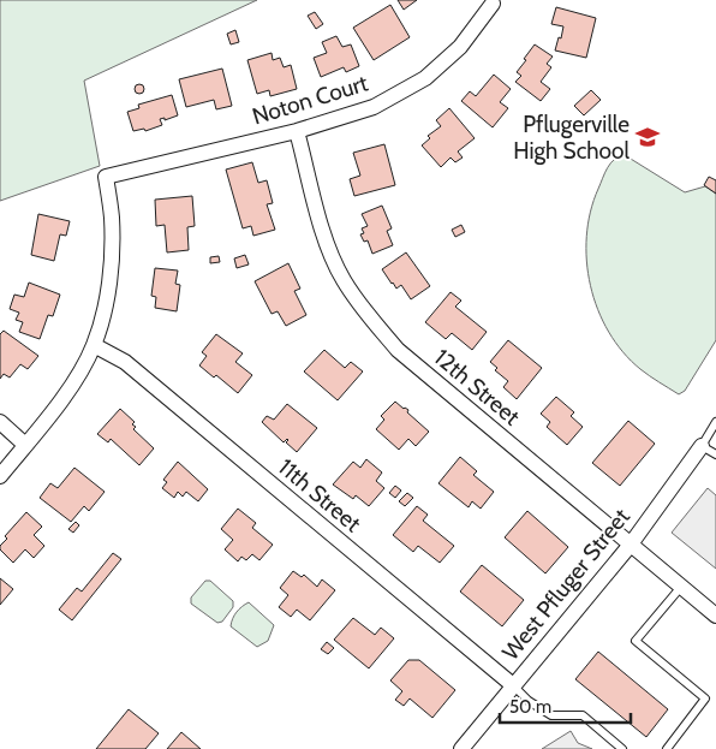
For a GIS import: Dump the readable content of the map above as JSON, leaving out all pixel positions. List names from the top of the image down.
{
  "streets": {
    "street": [
      "Noton Court",
      "12th Street",
      "11th Street",
      "West Pfluger Street"
    ]
  },
  "crossings": [
    ["Noton Court", "12th Street"],
    ["Noton Court", "11th Street"],
    ["12th Street", "West Pfluger Street"],
    ["11th Street", "West Pfluger Street"]
  ],
  "places": {
    "school or university": ["Pflugerville High School"]
  },
  "scale_bar": "50 m"
}
